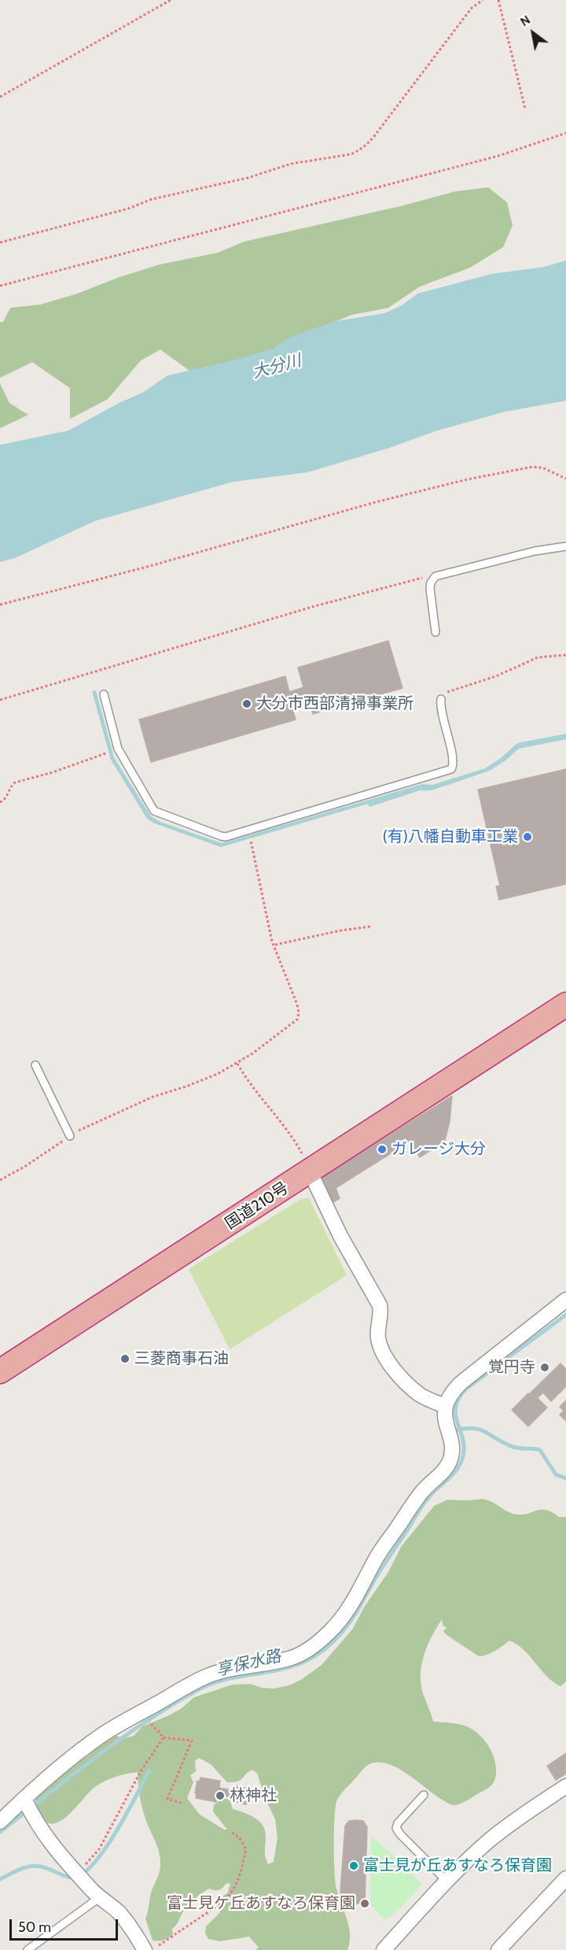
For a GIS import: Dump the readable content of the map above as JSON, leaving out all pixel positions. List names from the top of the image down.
{
  "streets": {
    "highway": ["国道210号"]
  },
  "water": ["大分川", "享保水路"],
  "places": [
    "大分市西部清掃事業所",
    "(有)八幡自動車工業",
    "ガレージ大分",
    "三菱商事石油",
    "覚円寺",
    "林神社",
    "富士見が丘あすなろ保育園",
    "富士見ケ丘あすなろ保育園"
  ],
  "scale_bar": "50 m",
  "north": "top left"
}
